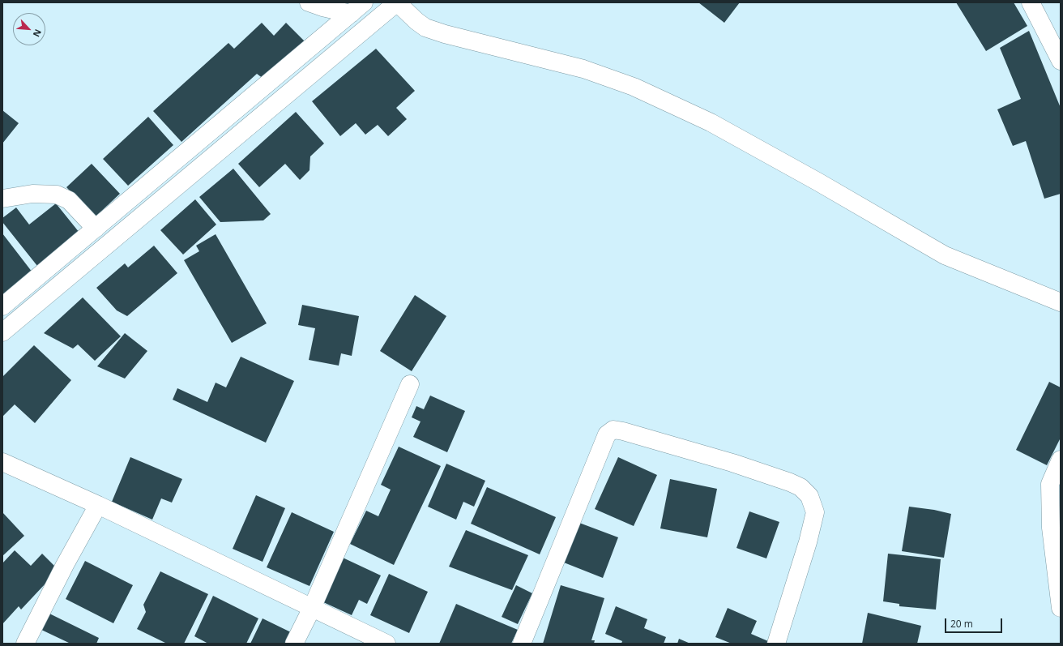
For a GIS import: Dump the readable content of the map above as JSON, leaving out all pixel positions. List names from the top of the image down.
{
  "scale_bar": "20 m",
  "north": "bottom right"
}
